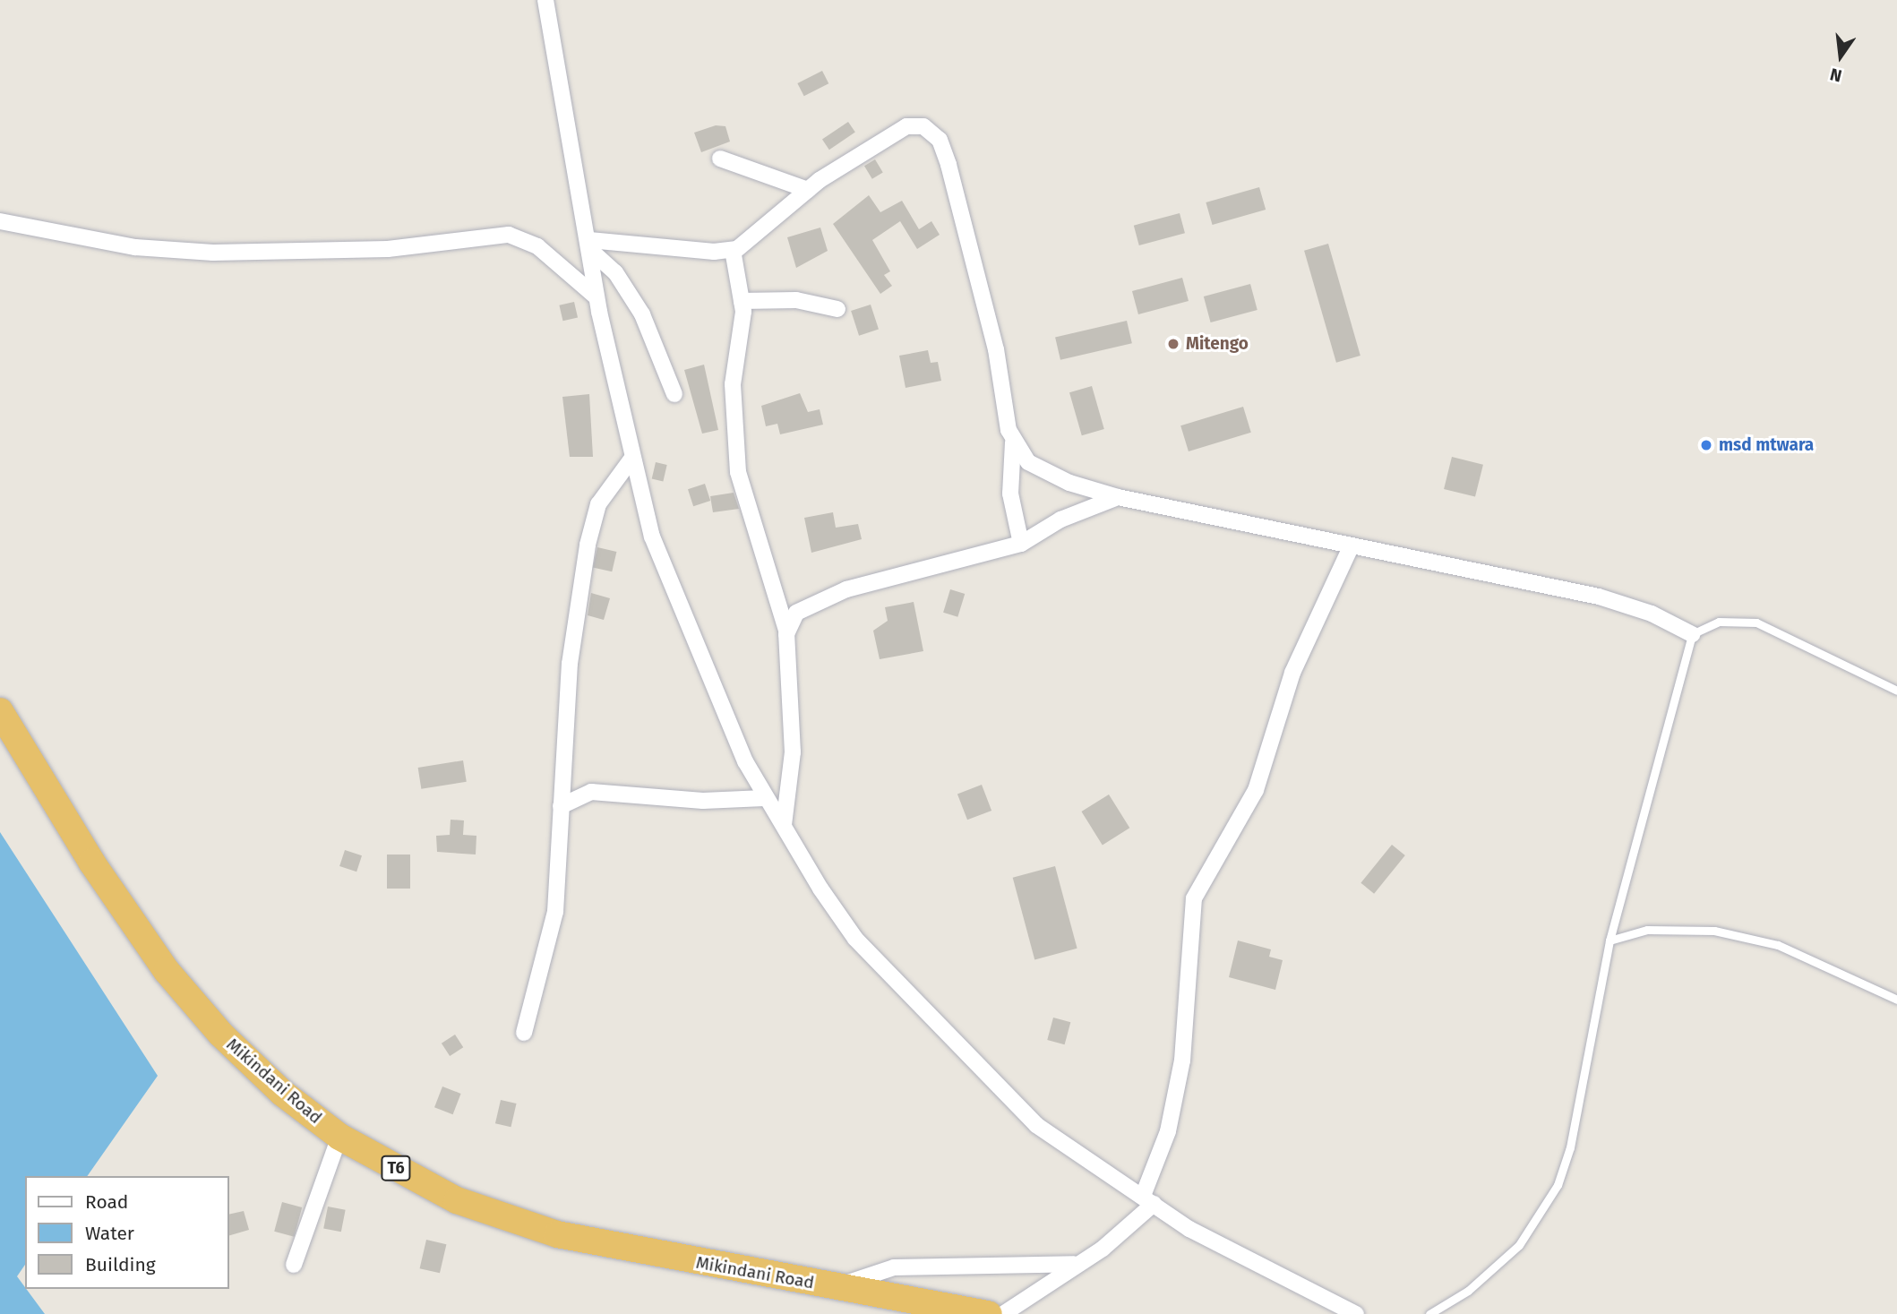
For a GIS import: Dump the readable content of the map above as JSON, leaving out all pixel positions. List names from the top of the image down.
{
  "streets": {
    "highway": ["Mikindani Road", "T6"]
  },
  "places": ["Mitengo", "msd mtwara"],
  "legend": ["Road", "Water", "Building"],
  "north": "bottom"
}
